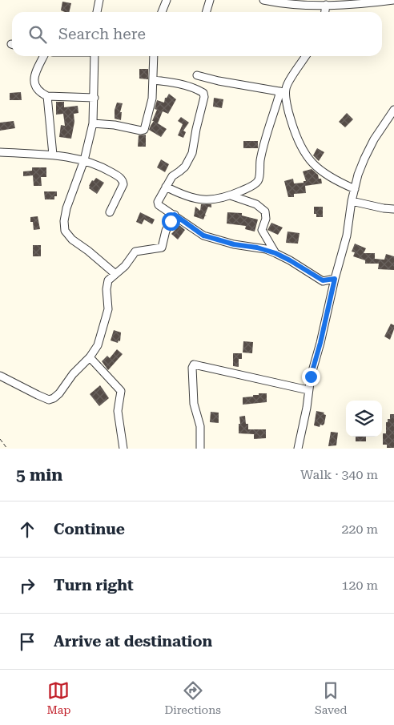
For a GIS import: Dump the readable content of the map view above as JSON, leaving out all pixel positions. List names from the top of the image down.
{
  "page": {
    "search": "Search here",
    "heading": ["5 min", "Walk · 340 m"],
    "list": [
      ["Continue", "220 m"],
      ["Turn right", "120 m"],
      "Arrive at destination"
    ],
    "nav": ["Map", "Directions", "Saved"]
  }
}
